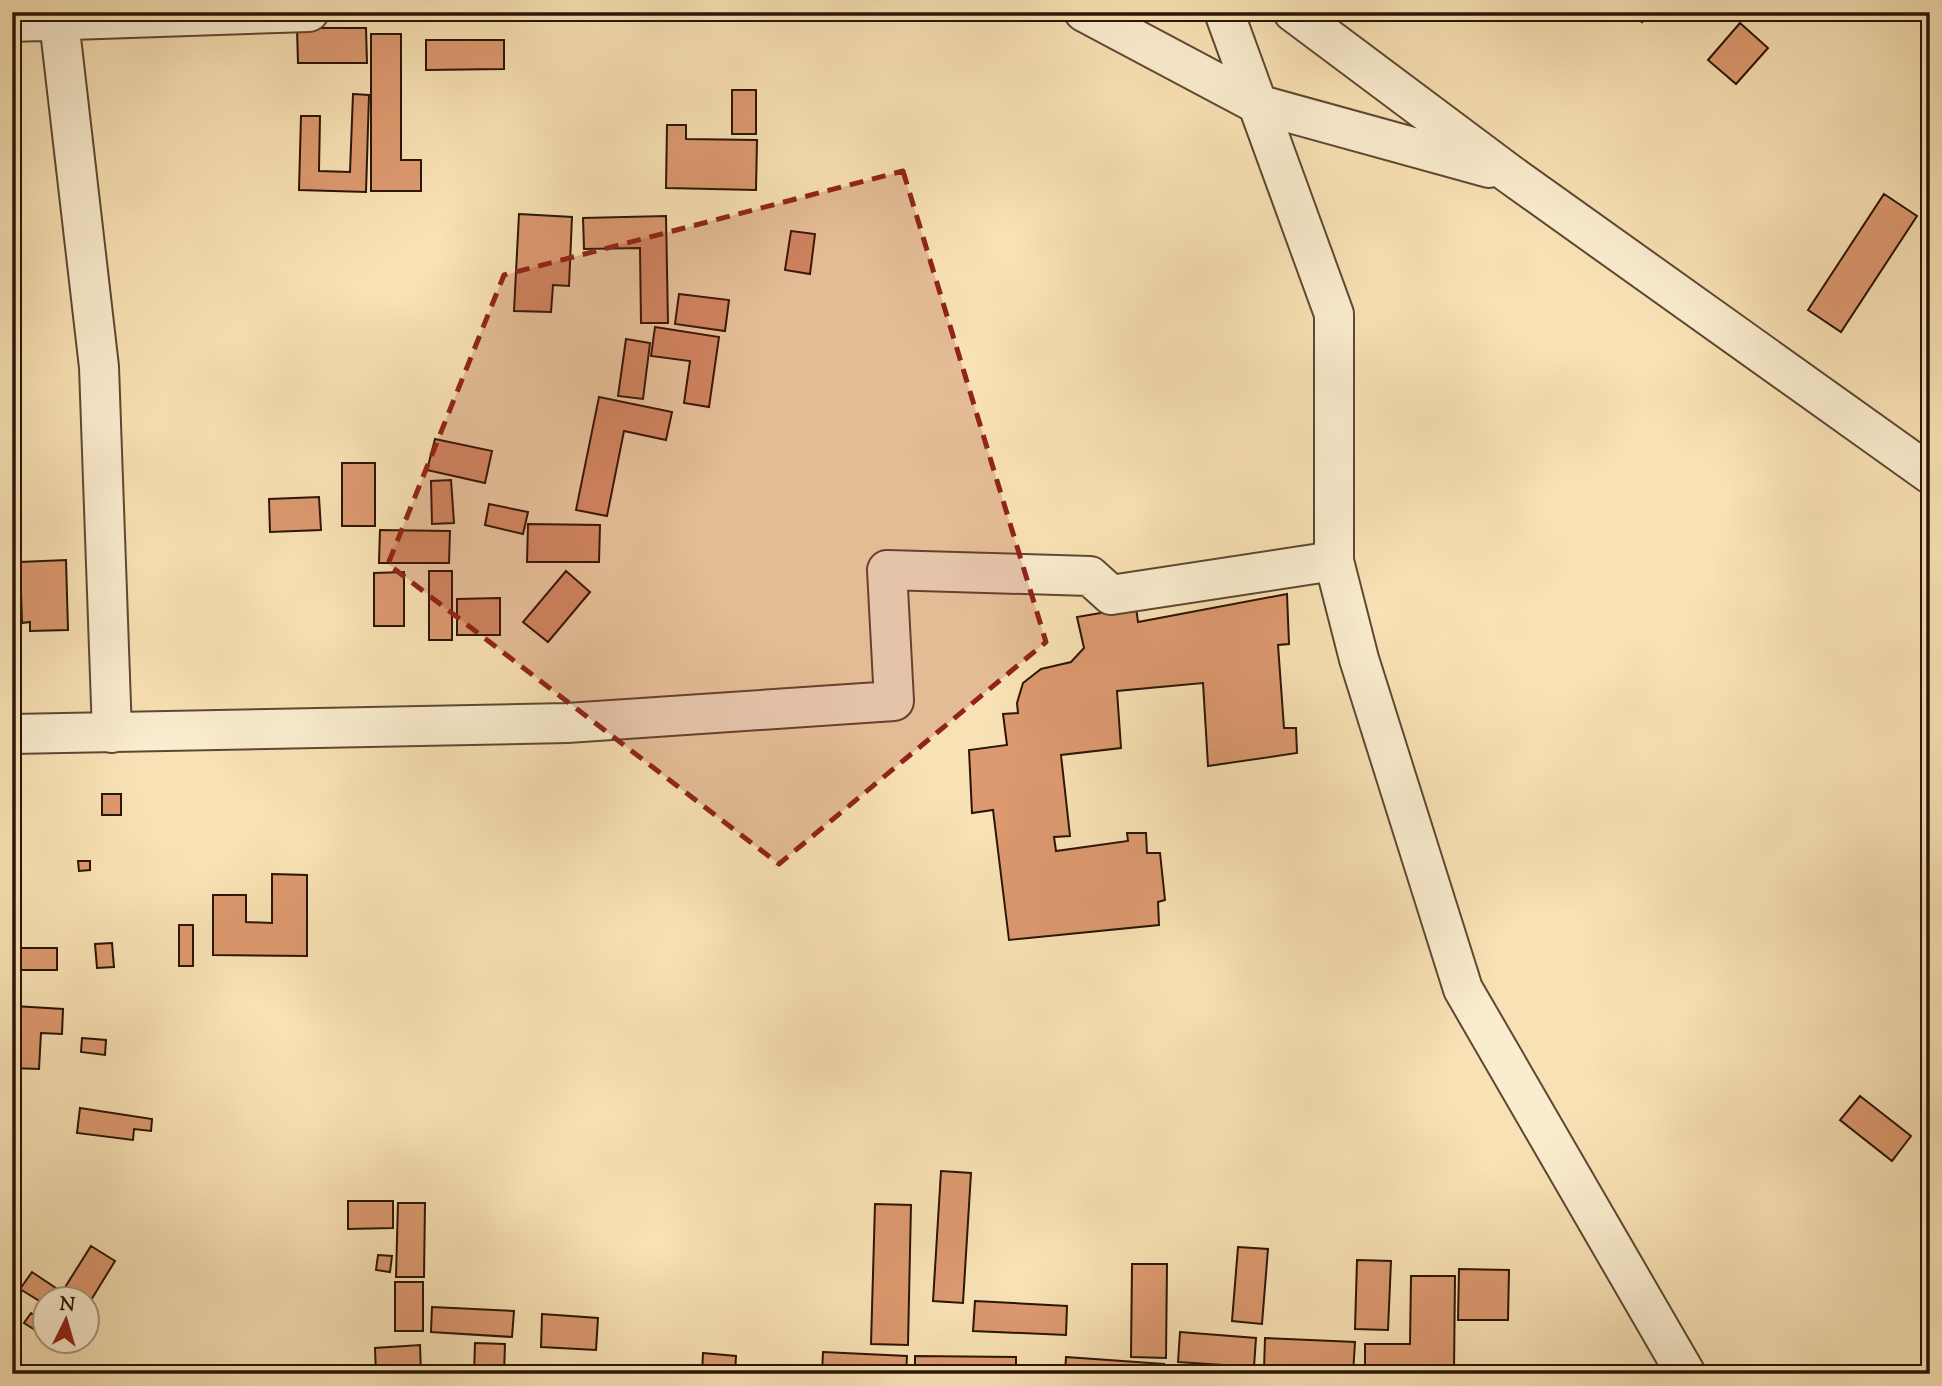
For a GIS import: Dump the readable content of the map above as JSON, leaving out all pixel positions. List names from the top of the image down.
{
  "north": "top"
}
